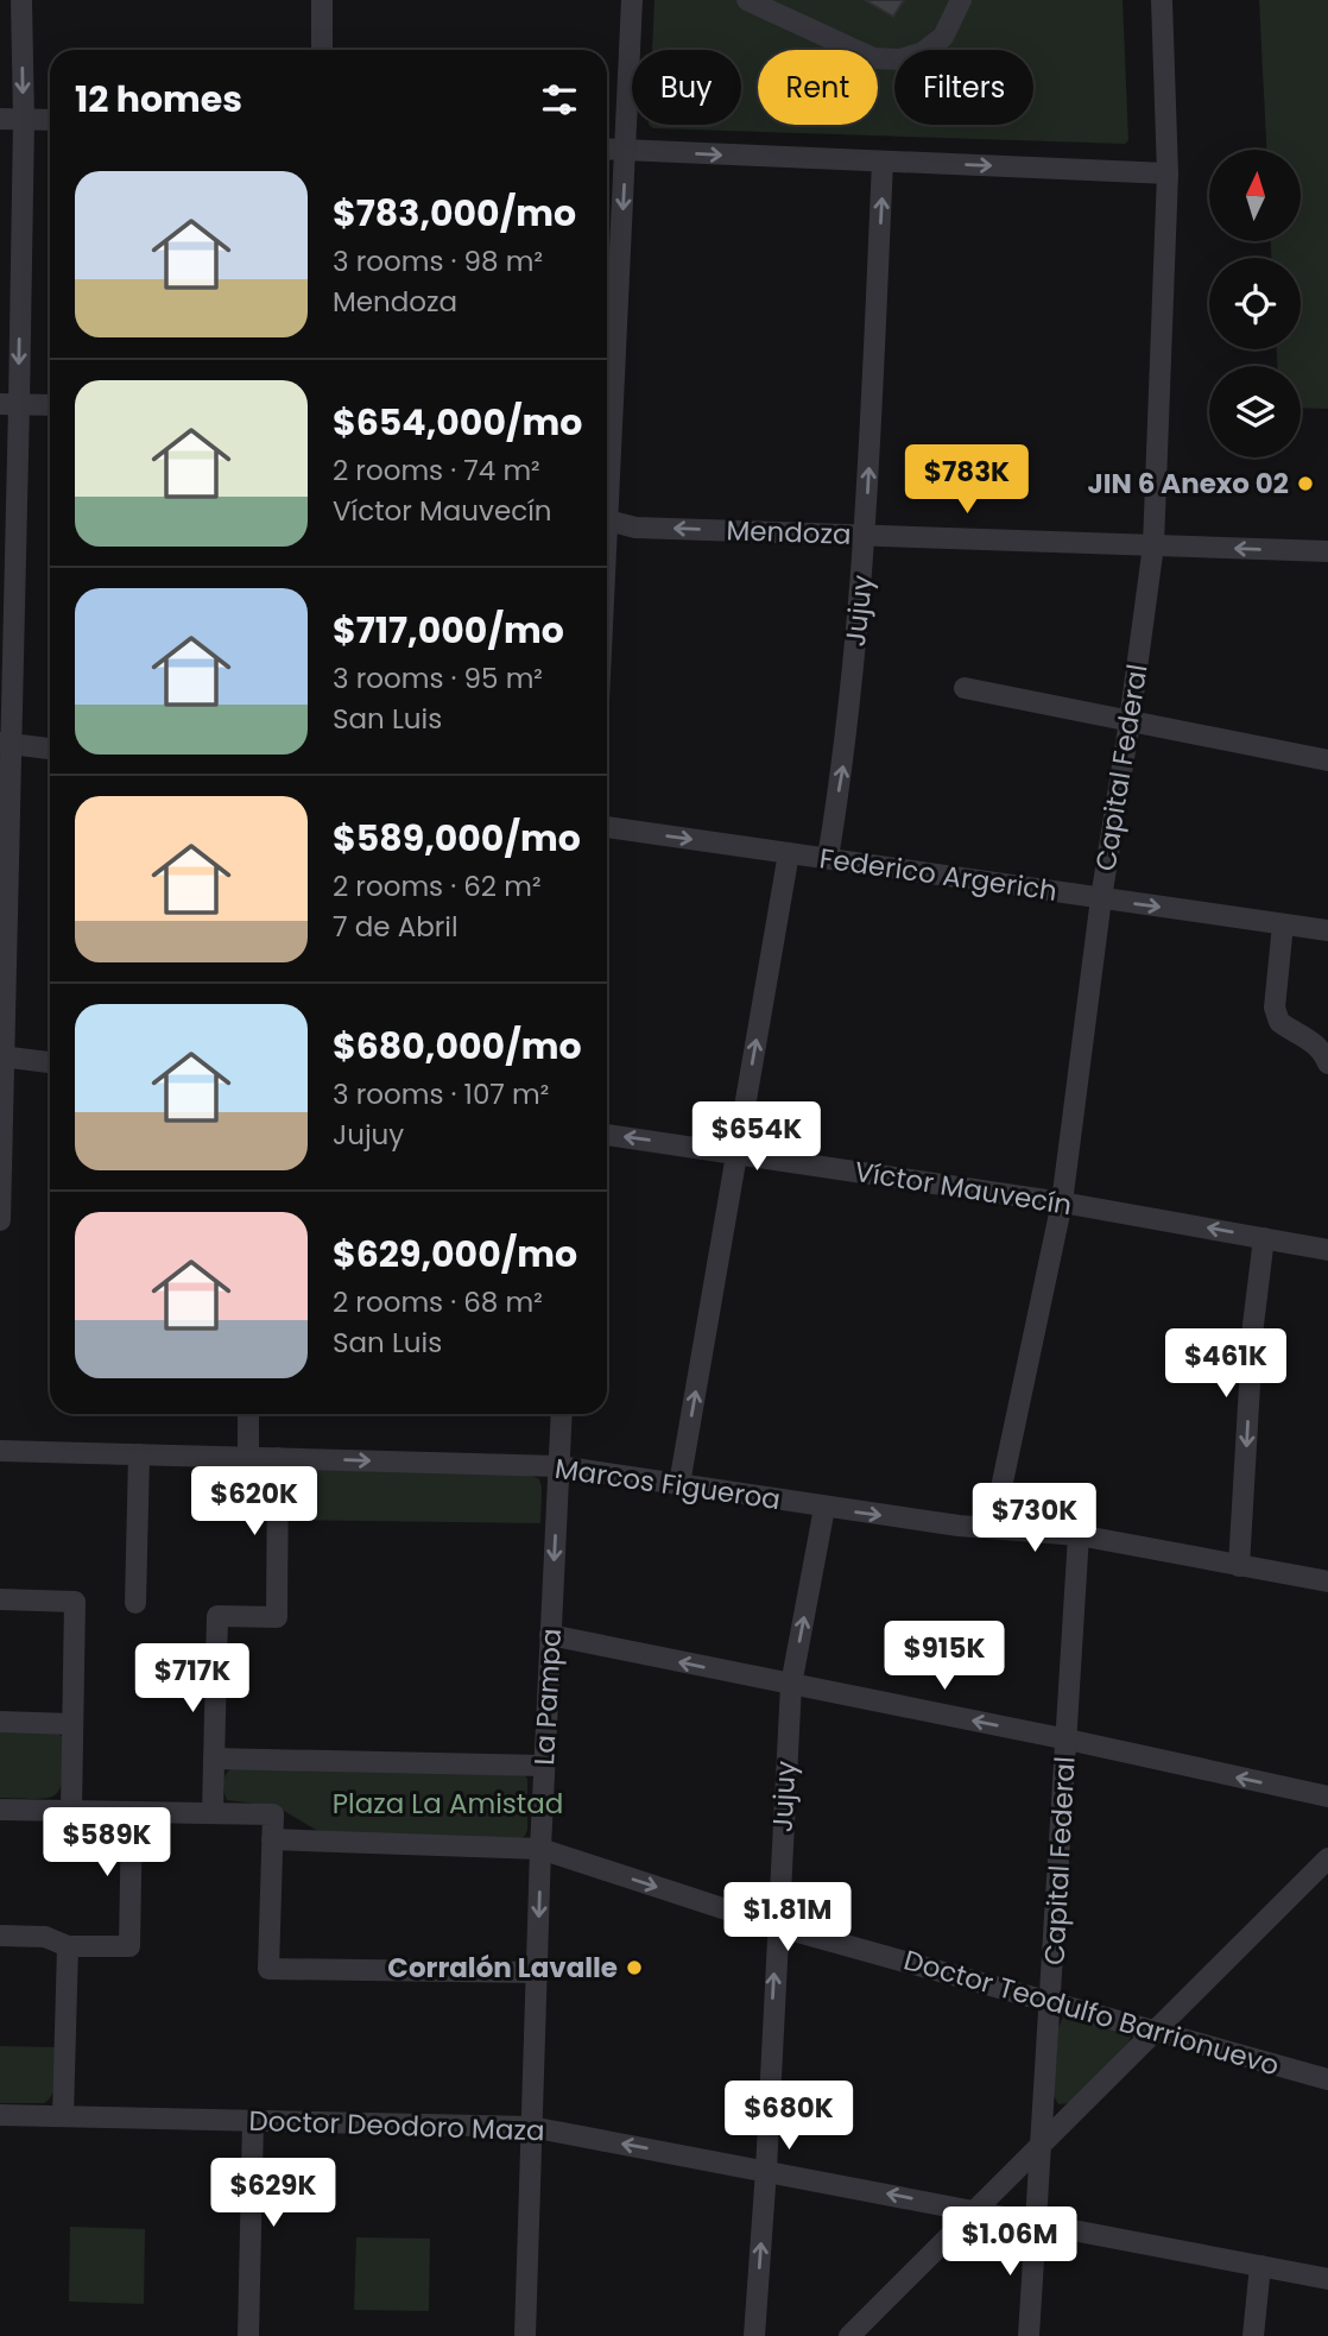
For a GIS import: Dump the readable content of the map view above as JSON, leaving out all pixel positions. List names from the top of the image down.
{
  "streets": {
    "street": [
      "Mendoza",
      "Jujuy",
      "Capital Federal",
      "Federico Argerich",
      "Víctor Mauvecín",
      "Marcos Figueroa",
      "La Pampa",
      "Doctor Teodulfo Barrionuevo",
      "Doctor Deodoro Maza"
    ]
  },
  "crossings": [
    ["Mendoza", "Jujuy"],
    ["Mendoza", "Capital Federal"],
    ["Jujuy", "Federico Argerich"],
    ["Jujuy", "Marcos Figueroa"],
    ["Jujuy", "Doctor Teodulfo Barrionuevo"],
    ["Jujuy", "Doctor Deodoro Maza"],
    ["Capital Federal", "Federico Argerich"],
    ["Capital Federal", "Víctor Mauvecín"],
    ["Capital Federal", "Marcos Figueroa"],
    ["Capital Federal", "Doctor Teodulfo Barrionuevo"],
    ["Capital Federal", "Doctor Deodoro Maza"],
    ["Marcos Figueroa", "La Pampa"],
    ["La Pampa", "Doctor Teodulfo Barrionuevo"],
    ["La Pampa", "Doctor Deodoro Maza"]
  ],
  "one_way": ["Mendoza", "Jujuy", "Víctor Mauvecín"],
  "parks": ["Plaza La Amistad"],
  "places": ["JIN 6 Anexo 02", "Corralón Lavalle"],
  "north": "top",
  "page": {
    "chip": ["Buy", "Rent", "Filters"],
    "heading": "12 homes",
    "list": [
      {
        "name": "$783,000/mo",
        "note": "3 rooms · 98 m² · Mendoza"
      },
      {
        "name": "$654,000/mo",
        "note": "2 rooms · 74 m² · Víctor Mauvecín"
      },
      {
        "name": "$717,000/mo",
        "note": "3 rooms · 95 m² · San Luis"
      },
      {
        "name": "$589,000/mo",
        "note": "2 rooms · 62 m² · 7 de Abril"
      },
      {
        "name": "$680,000/mo",
        "note": "3 rooms · 107 m² · Jujuy"
      },
      {
        "name": "$629,000/mo",
        "note": "2 rooms · 68 m² · San Luis"
      }
    ],
    "price": [
      "$783K",
      "$654K",
      "$461K",
      "$620K",
      "$730K",
      "$915K",
      "$717K",
      "$589K",
      "$1.81M",
      "$680K",
      "$629K",
      "$1.06M"
    ]
  }
}
